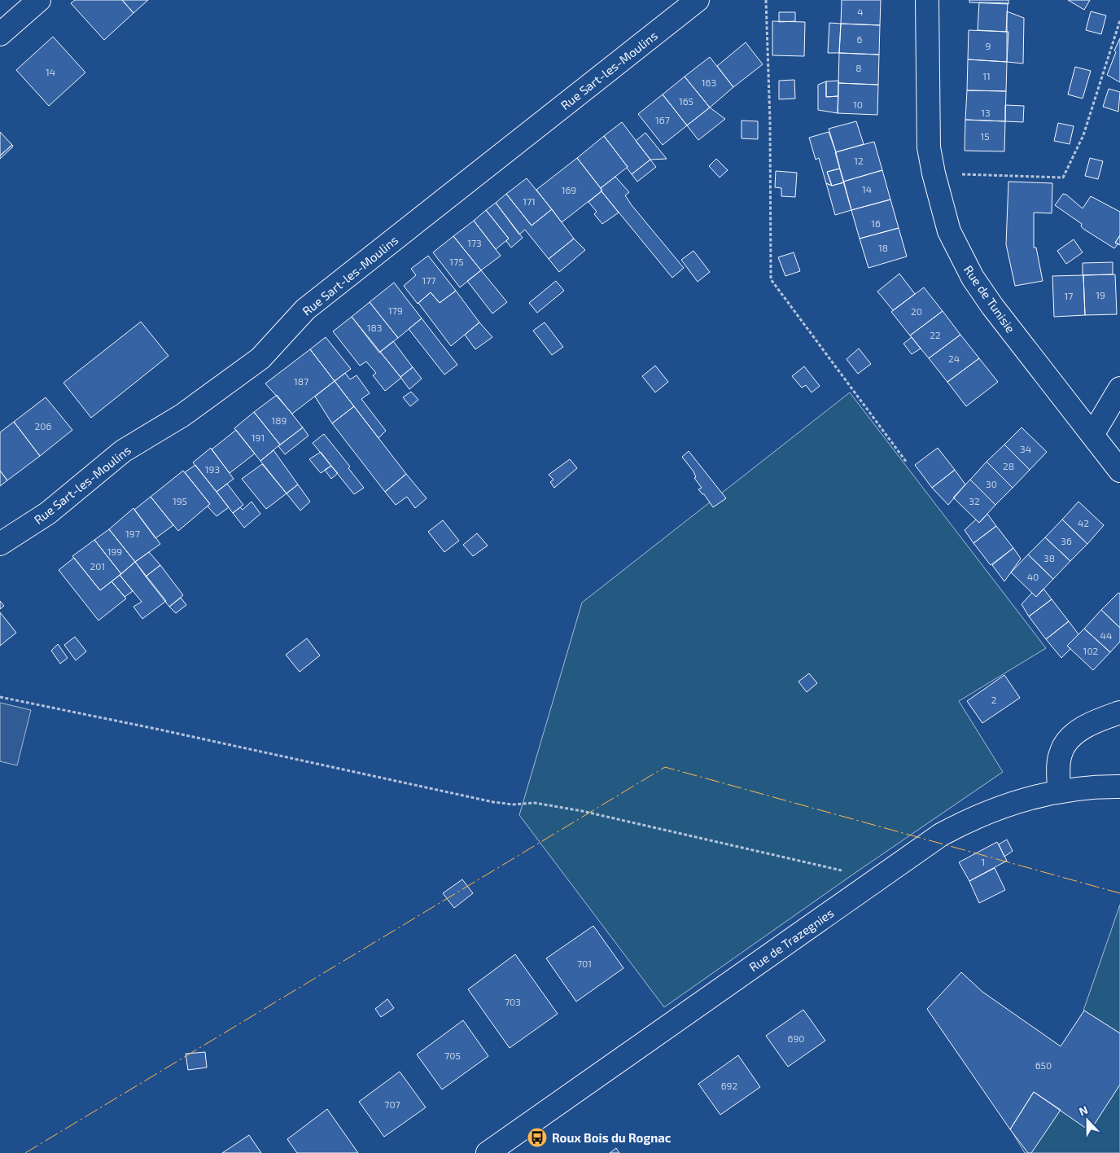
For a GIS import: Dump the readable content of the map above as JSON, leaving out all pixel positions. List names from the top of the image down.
{
  "streets": {
    "street": ["Rue Sart-les-Moulins", "Rue de Tunisie", "Rue de Trazegnies"]
  },
  "places": {
    "bus stop": ["Roux Bois du Rognac"]
  },
  "house_numbers": [
    "4",
    "6",
    "9",
    "8",
    "14",
    "11",
    "163",
    "165",
    "10",
    "13",
    "167",
    "15",
    "12",
    "14",
    "169",
    "171",
    "16",
    "173",
    "18",
    "175",
    "177",
    "19",
    "17",
    "179",
    "20",
    "183",
    "22",
    "24",
    "187",
    "189",
    "206",
    "191",
    "34",
    "28",
    "193",
    "30",
    "195",
    "32",
    "42",
    "197",
    "36",
    "199",
    "38",
    "201",
    "40",
    "44",
    "102",
    "2",
    "1",
    "701",
    "703",
    "690",
    "705",
    "650",
    "692",
    "707"
  ],
  "north": "top"
}
